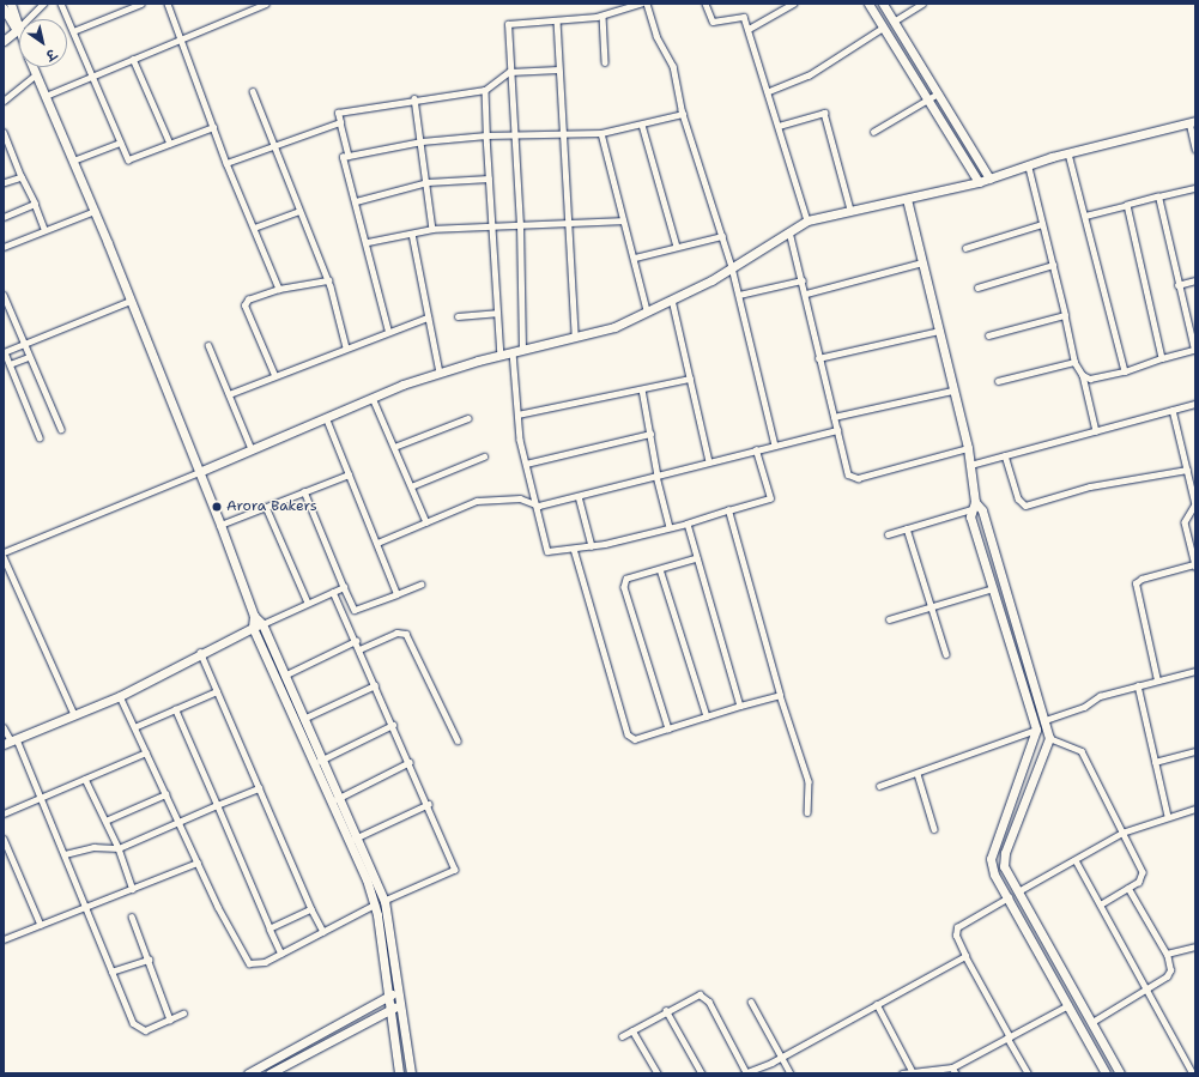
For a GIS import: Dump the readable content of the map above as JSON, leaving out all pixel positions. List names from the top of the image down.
{
  "places": ["Arora Bakers"],
  "north": "bottom right"
}
